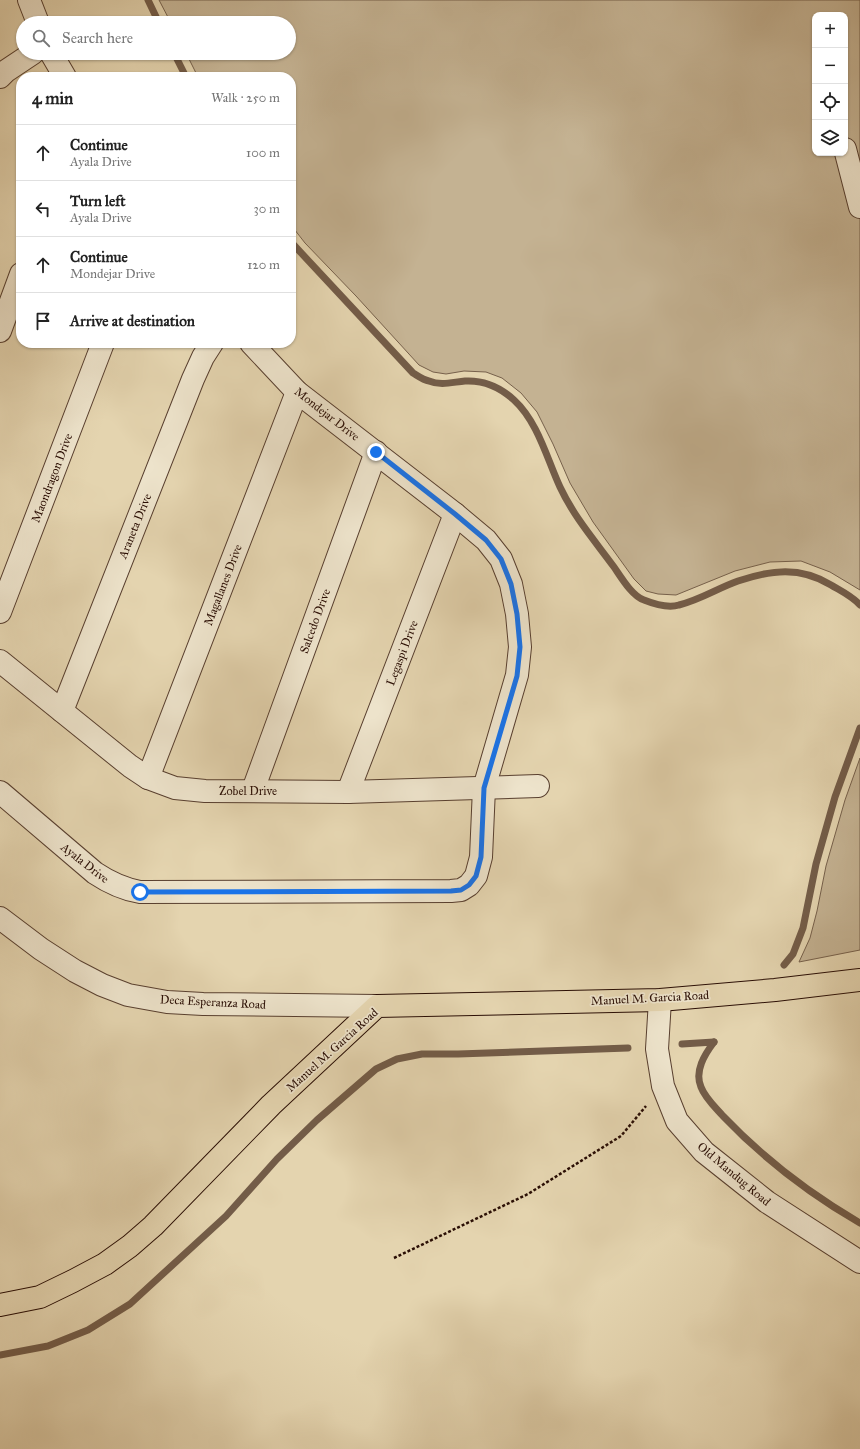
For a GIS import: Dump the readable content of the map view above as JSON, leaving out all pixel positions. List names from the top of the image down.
{
  "streets": {
    "main road": ["Manuel M. Garcia Road"],
    "street": [
      "Mondejar Drive",
      "Maondragon Drive",
      "Araneta Drive",
      "Magallanes Drive",
      "Salcedo Drive",
      "Legaspi Drive",
      "Zobel Drive",
      "Ayala Drive",
      "Deca Esperanza Road",
      "Old Mandug Road"
    ]
  },
  "crossings": [
    ["Mondejar Drive", "Magallanes Drive"],
    ["Mondejar Drive", "Salcedo Drive"],
    ["Mondejar Drive", "Legaspi Drive"],
    ["Mondejar Drive", "Zobel Drive"],
    ["Mondejar Drive", "Ayala Drive"],
    ["Araneta Drive", "Zobel Drive"],
    ["Magallanes Drive", "Zobel Drive"],
    ["Salcedo Drive", "Zobel Drive"],
    ["Legaspi Drive", "Zobel Drive"],
    ["Zobel Drive", "Ayala Drive"],
    ["Manuel M. Garcia Road", "Deca Esperanza Road"],
    ["Manuel M. Garcia Road", "Old Mandug Road"]
  ],
  "page": {
    "map_buttons": ["+", "−"],
    "search": "Search here",
    "heading": ["4 min", "Walk · 250 m"],
    "list": [
      ["Continue", "Ayala Drive", "100 m"],
      ["Turn left", "Ayala Drive", "30 m"],
      ["Continue", "Mondejar Drive", "120 m"],
      "Arrive at destination"
    ]
  }
}
